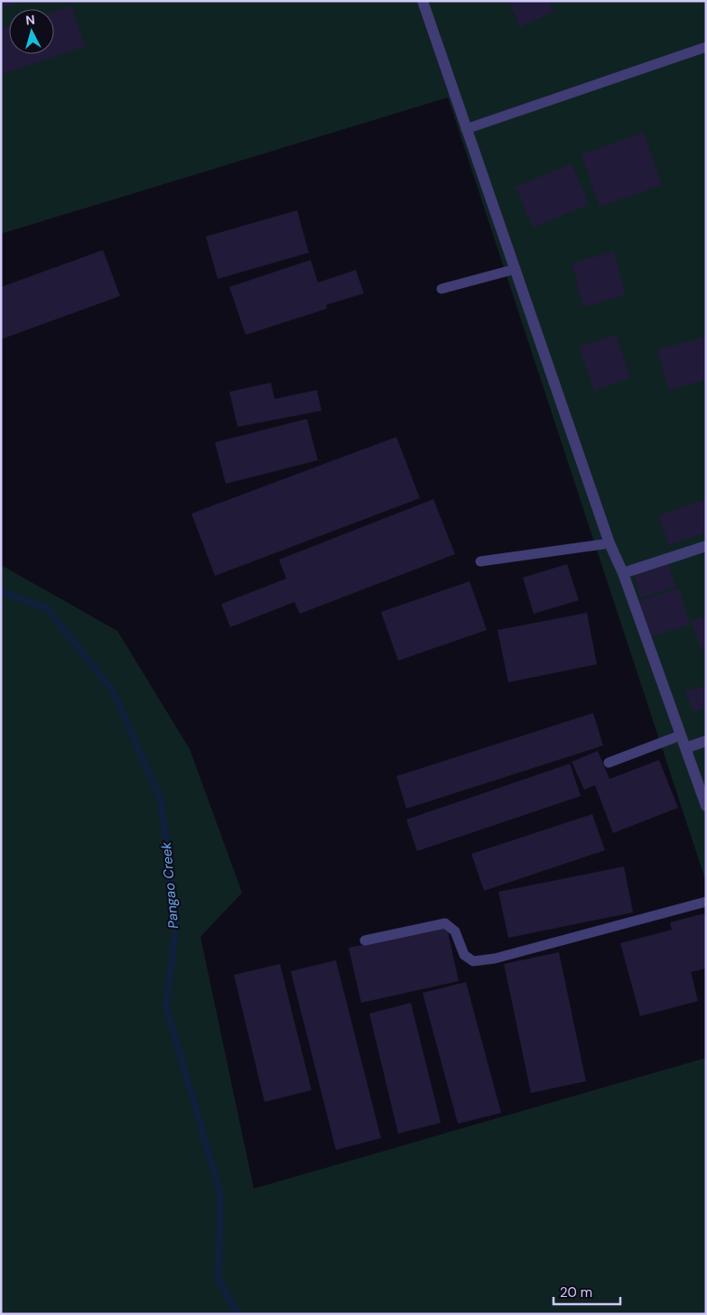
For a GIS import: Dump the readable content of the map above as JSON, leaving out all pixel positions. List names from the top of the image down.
{
  "water": ["Pangao Creek"],
  "scale_bar": "20 m",
  "north": "top"
}
